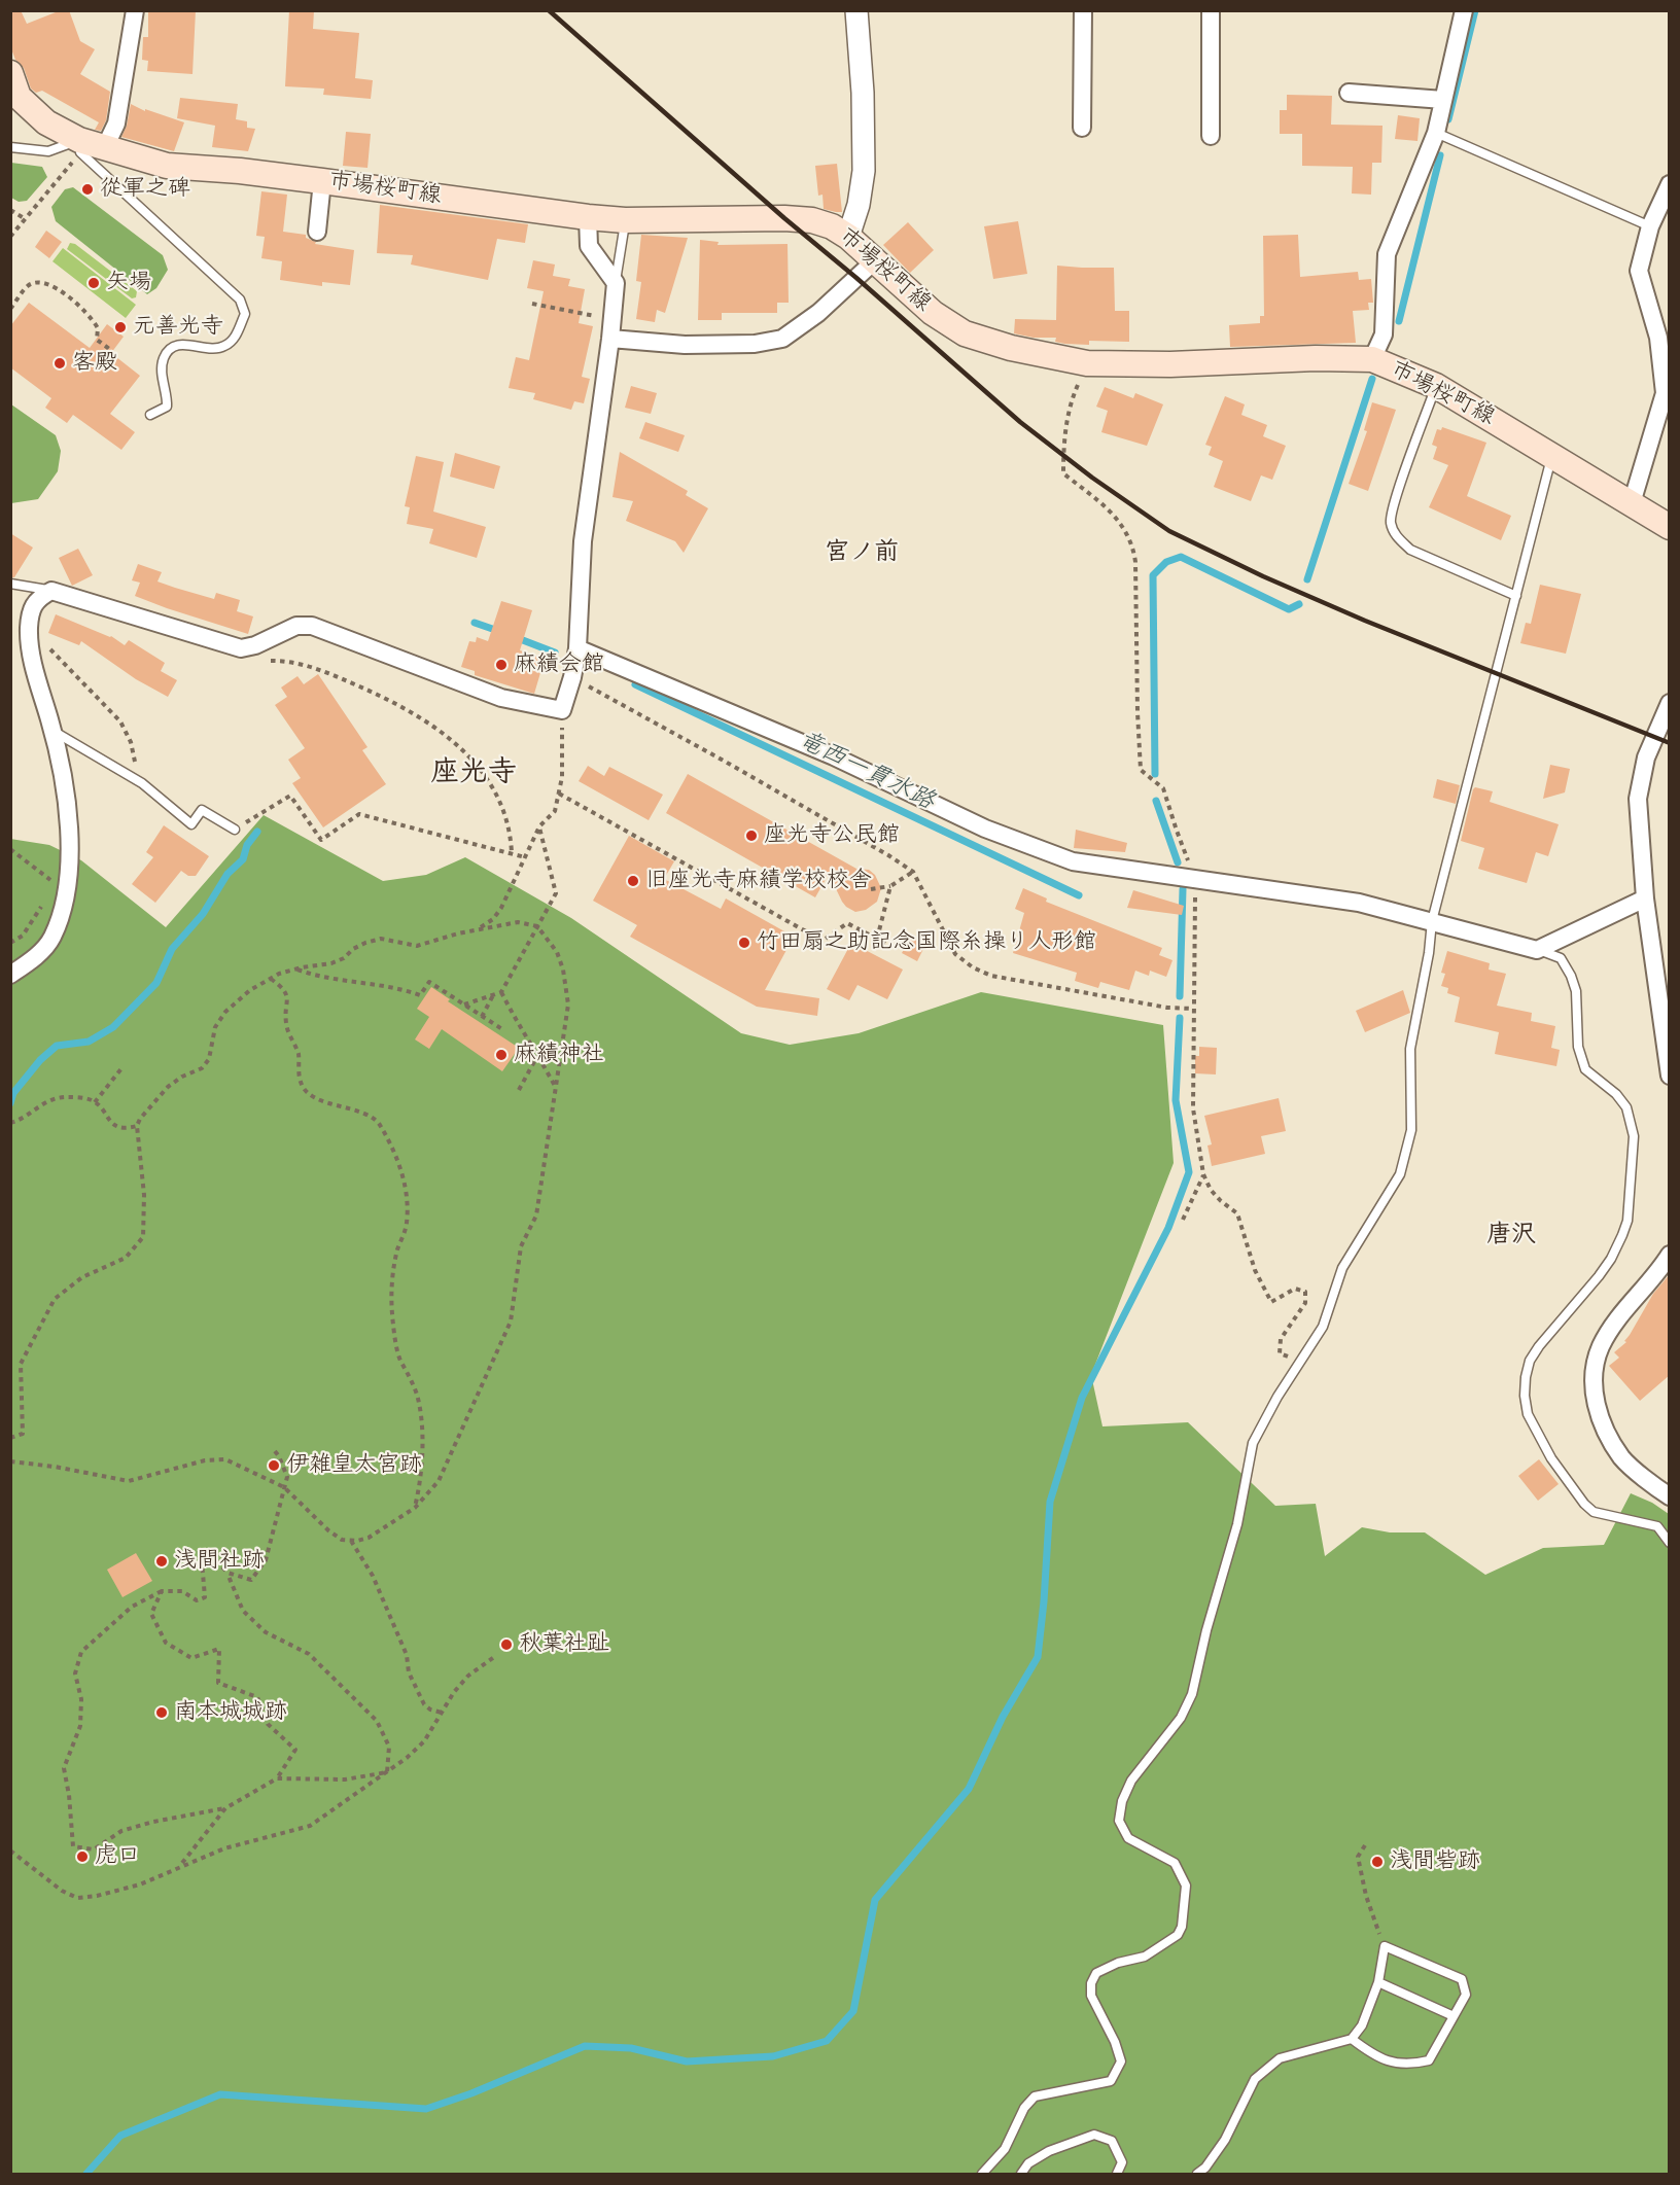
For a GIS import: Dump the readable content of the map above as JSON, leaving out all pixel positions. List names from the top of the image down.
{
  "streets": {
    "main road": ["市場桜町線"]
  },
  "districts": ["宮ノ前", "座光寺", "唐沢"],
  "water": ["竜西一貫水路"],
  "places": [
    "從軍之碑",
    "矢場",
    "元善光寺",
    "客殿",
    "麻績会館",
    "座光寺公民館",
    "旧座光寺麻績学校校舎",
    "竹田扇之助記念国際糸操り人形館",
    "麻績神社",
    "伊雑皇太宮跡",
    "浅間社跡",
    "秋葉社趾",
    "南本城城跡",
    "虎口",
    "浅間砦跡"
  ]
}
